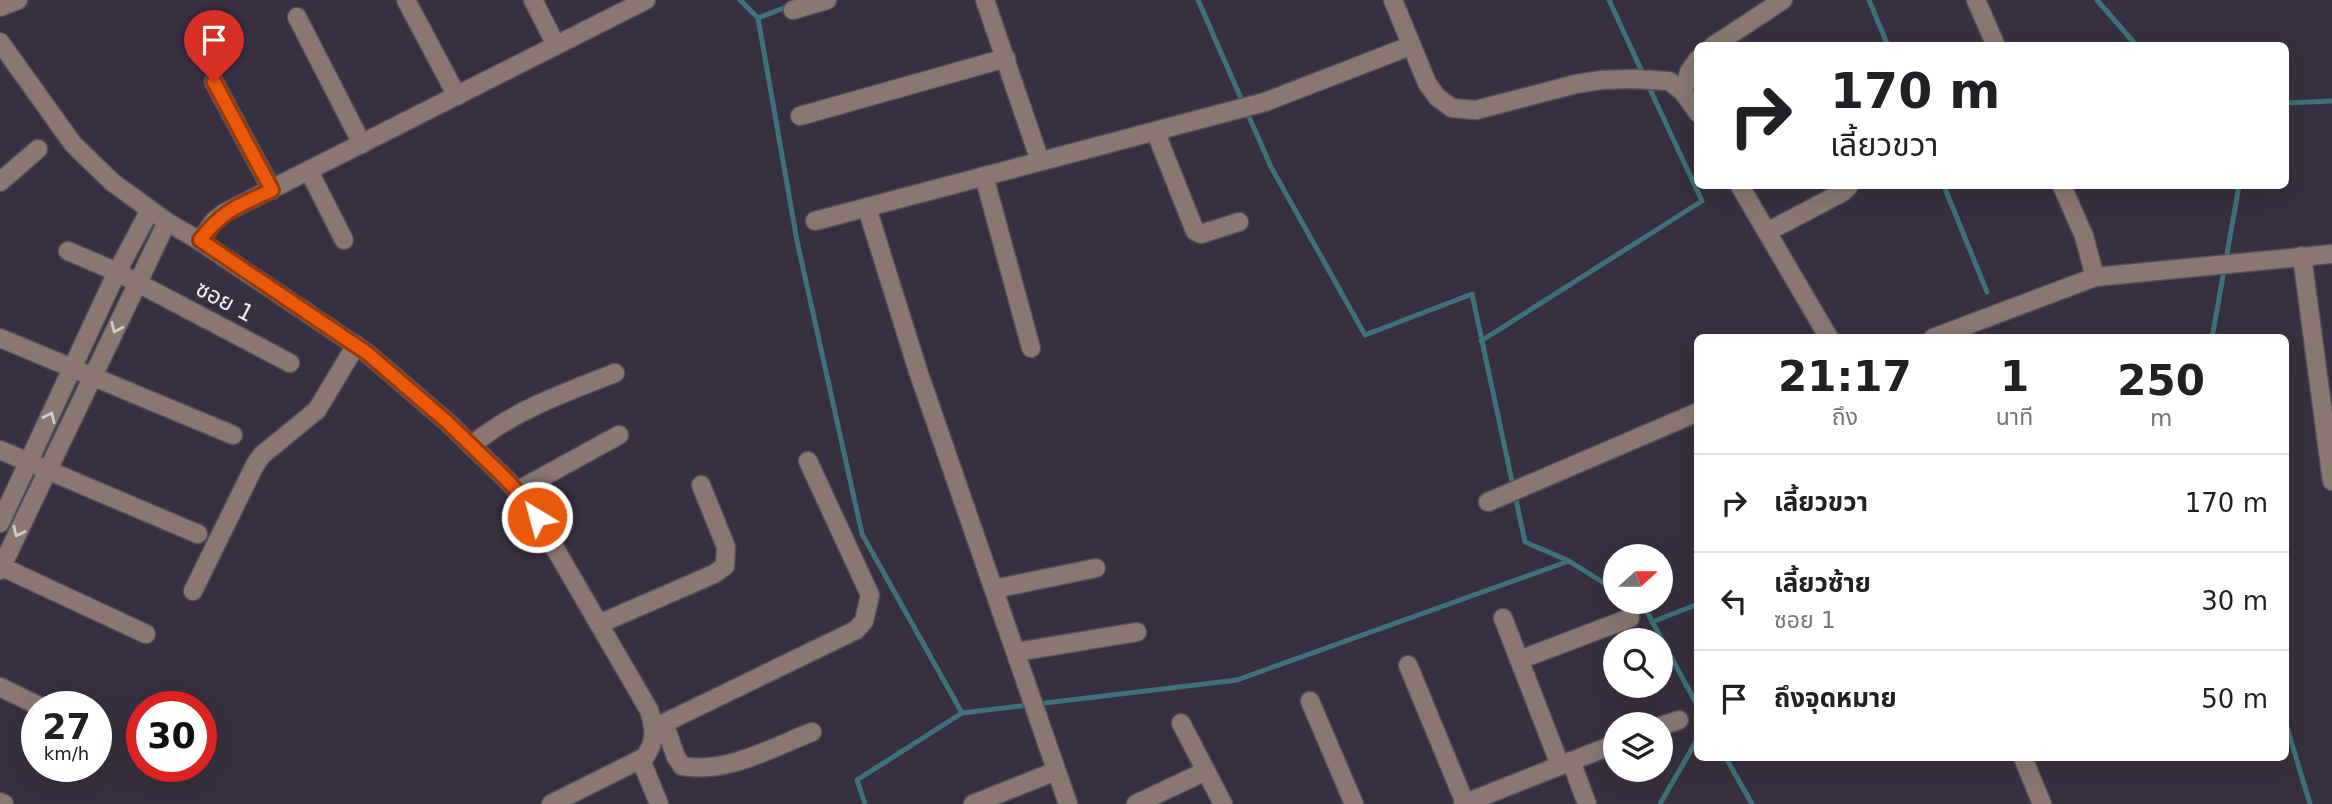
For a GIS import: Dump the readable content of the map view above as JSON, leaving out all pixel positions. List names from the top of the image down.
{
  "streets": {
    "street": ["ซอย 1"]
  },
  "north": "right",
  "page": {
    "turn": ["170 m", "เลี้ยวขวา"],
    "eta": [
      "21:17",
      "ถึง",
      "1",
      "นาที",
      "250",
      "m"
    ],
    "list": [
      {
        "name": "เลี้ยวขวา",
        "value": "170 m"
      },
      {
        "name": "เลี้ยวซ้าย",
        "note": "ซอย 1",
        "value": "30 m"
      },
      {
        "name": "ถึงจุดหมาย",
        "value": "50 m"
      }
    ],
    "speed": "27 km/h",
    "limit": "30"
  }
}
